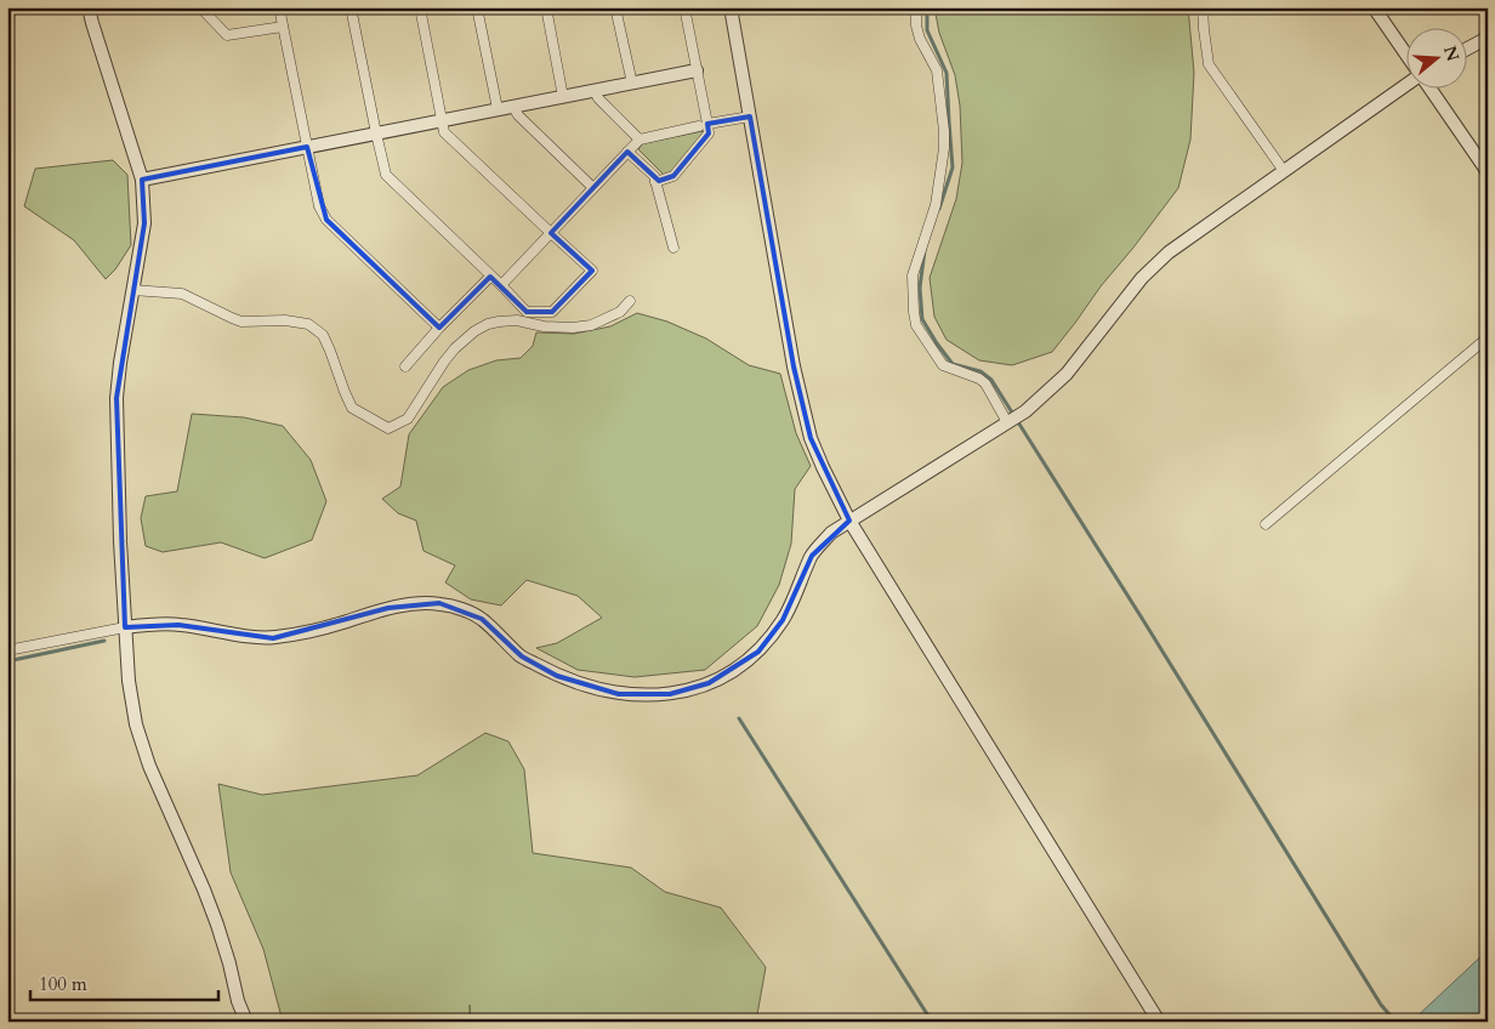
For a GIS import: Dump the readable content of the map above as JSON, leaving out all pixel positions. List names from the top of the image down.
{
  "scale_bar": "100 m",
  "north": "right"
}
